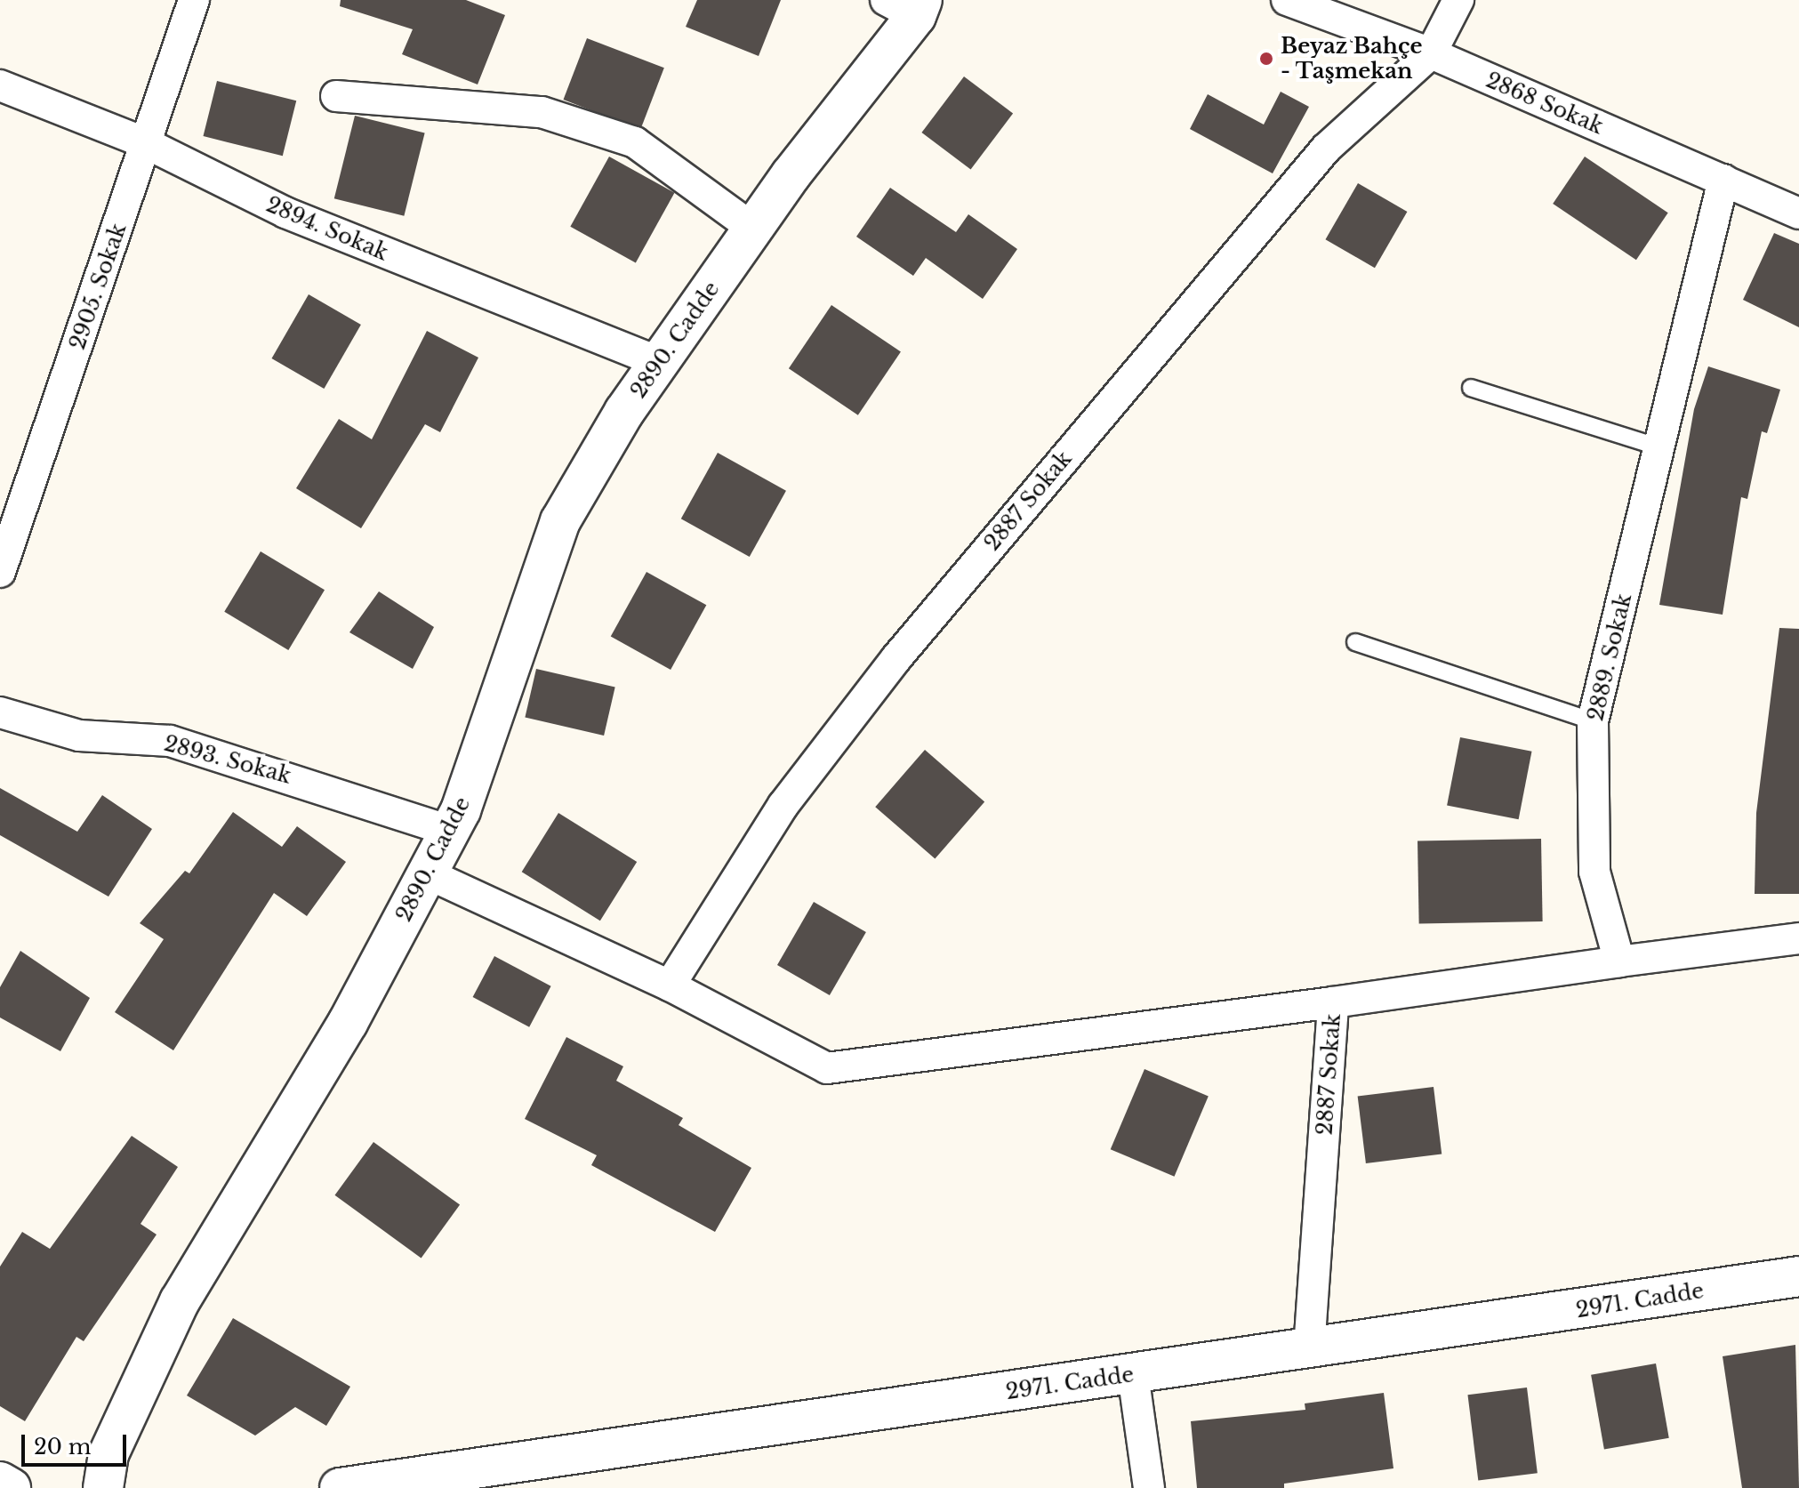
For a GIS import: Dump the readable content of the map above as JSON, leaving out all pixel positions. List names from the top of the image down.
{
  "streets": {
    "street": [
      "2868 Sokak",
      "2894. Sokak",
      "2905. Sokak",
      "2890. Cadde",
      "2887 Sokak",
      "2889. Sokak",
      "2893. Sokak",
      "2971. Cadde"
    ]
  },
  "crossings": [
    ["2868 Sokak", "2887 Sokak"],
    ["2868 Sokak", "2889. Sokak"],
    ["2894. Sokak", "2905. Sokak"],
    ["2894. Sokak", "2890. Cadde"],
    ["2890. Cadde", "2893. Sokak"],
    ["2887 Sokak", "2889. Sokak"],
    ["2887 Sokak", "2971. Cadde"]
  ],
  "places": ["Beyaz Bahçe - Taşmekan"],
  "scale_bar": "20 m"
}
